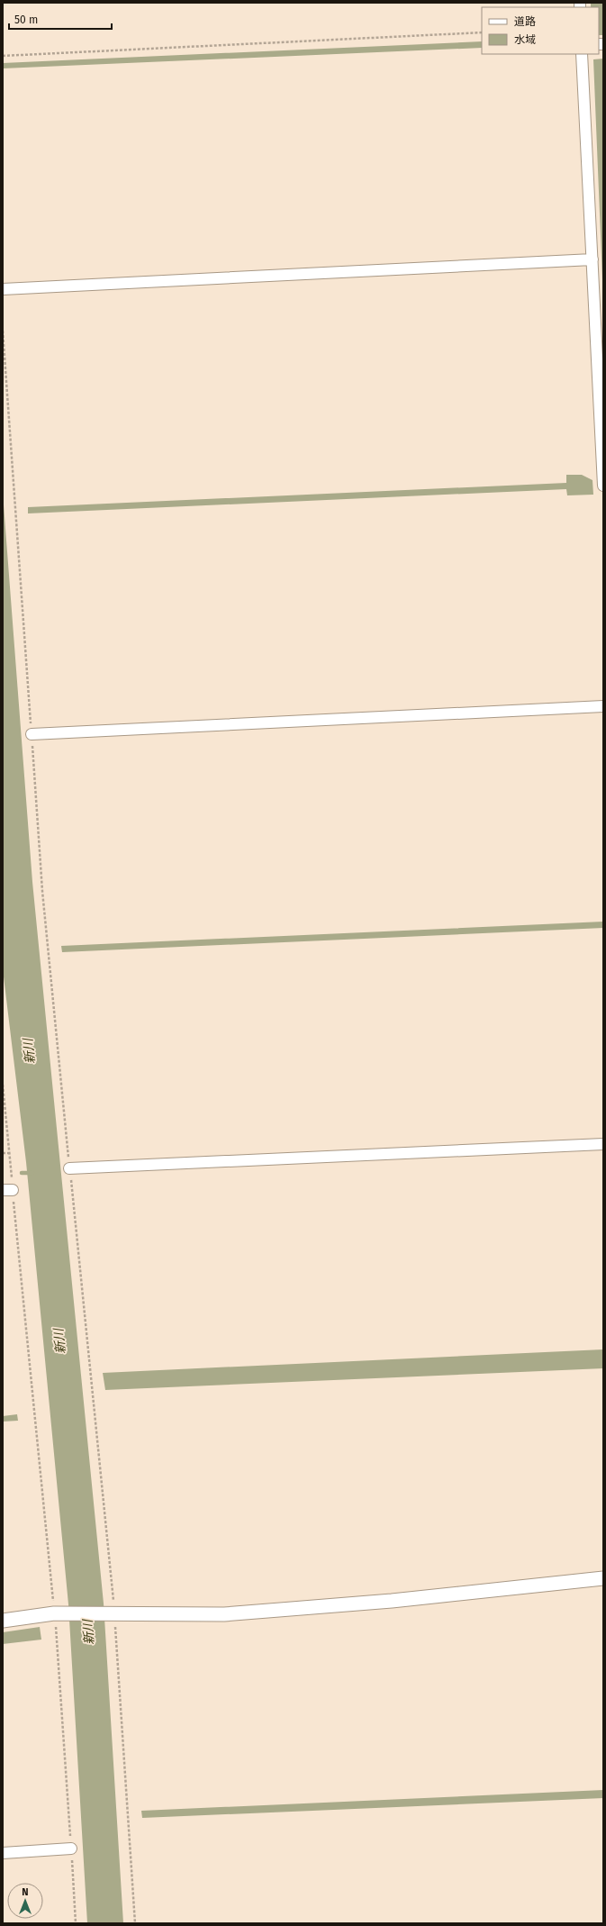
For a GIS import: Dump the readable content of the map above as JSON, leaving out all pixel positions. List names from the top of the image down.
{
  "water": ["新川"],
  "legend": ["道路", "水域"],
  "scale_bar": "50 m",
  "north": "top"
}
